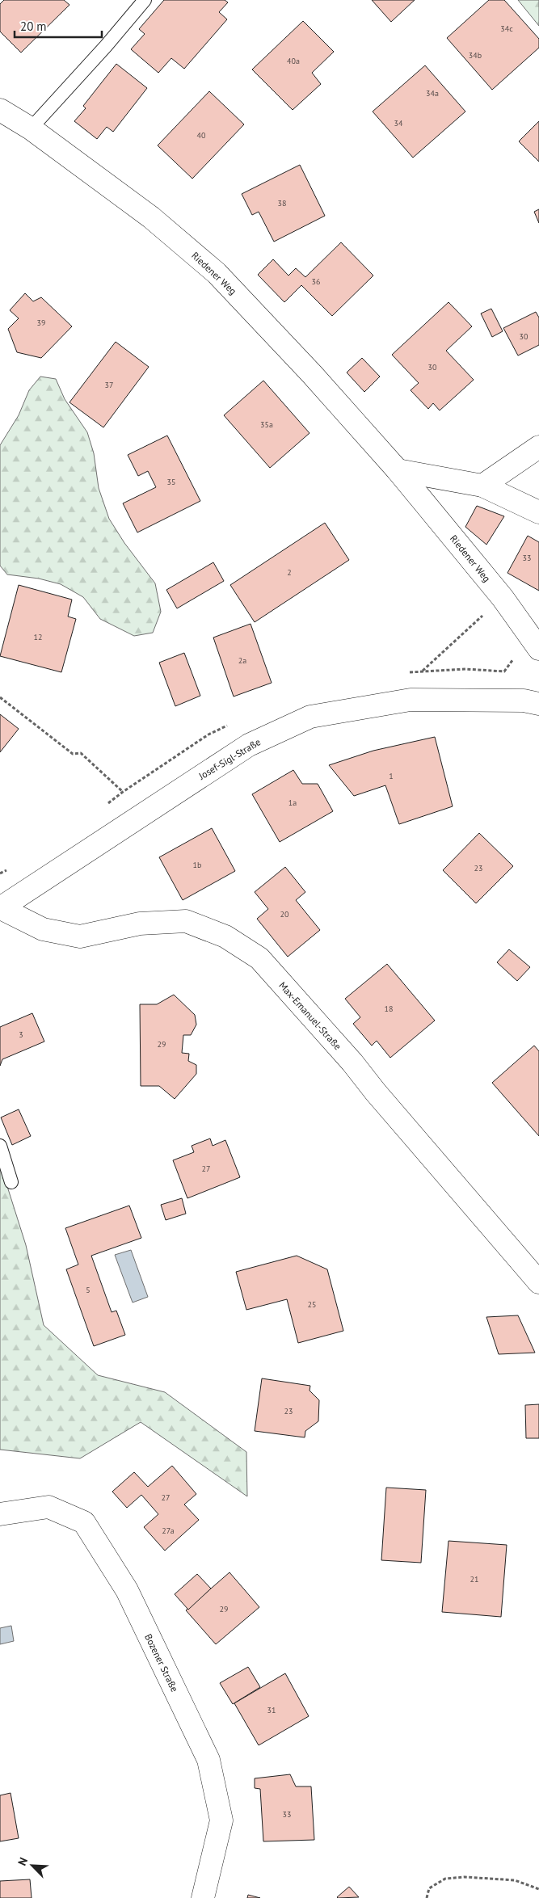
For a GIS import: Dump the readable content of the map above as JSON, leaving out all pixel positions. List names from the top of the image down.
{
  "streets": {
    "street": [
      "Riedener Weg",
      "Josef-Sigl-Straße",
      "Max-Emanuel-Straße",
      "Bozener Straße"
    ]
  },
  "crossings": [
    ["Josef-Sigl-Straße", "Max-Emanuel-Straße"]
  ],
  "house_numbers": [
    "34c",
    "34b",
    "40a",
    "34a",
    "34",
    "40",
    "38",
    "36",
    "39",
    "30",
    "30",
    "37",
    "35a",
    "35",
    "33",
    "2",
    "12",
    "2a",
    "1",
    "1a",
    "1b",
    "23",
    "20",
    "18",
    "3",
    "29",
    "27",
    "5",
    "25",
    "23",
    "27",
    "27a",
    "21",
    "29",
    "31",
    "33"
  ],
  "scale_bar": "20 m",
  "north": "top left"
}
